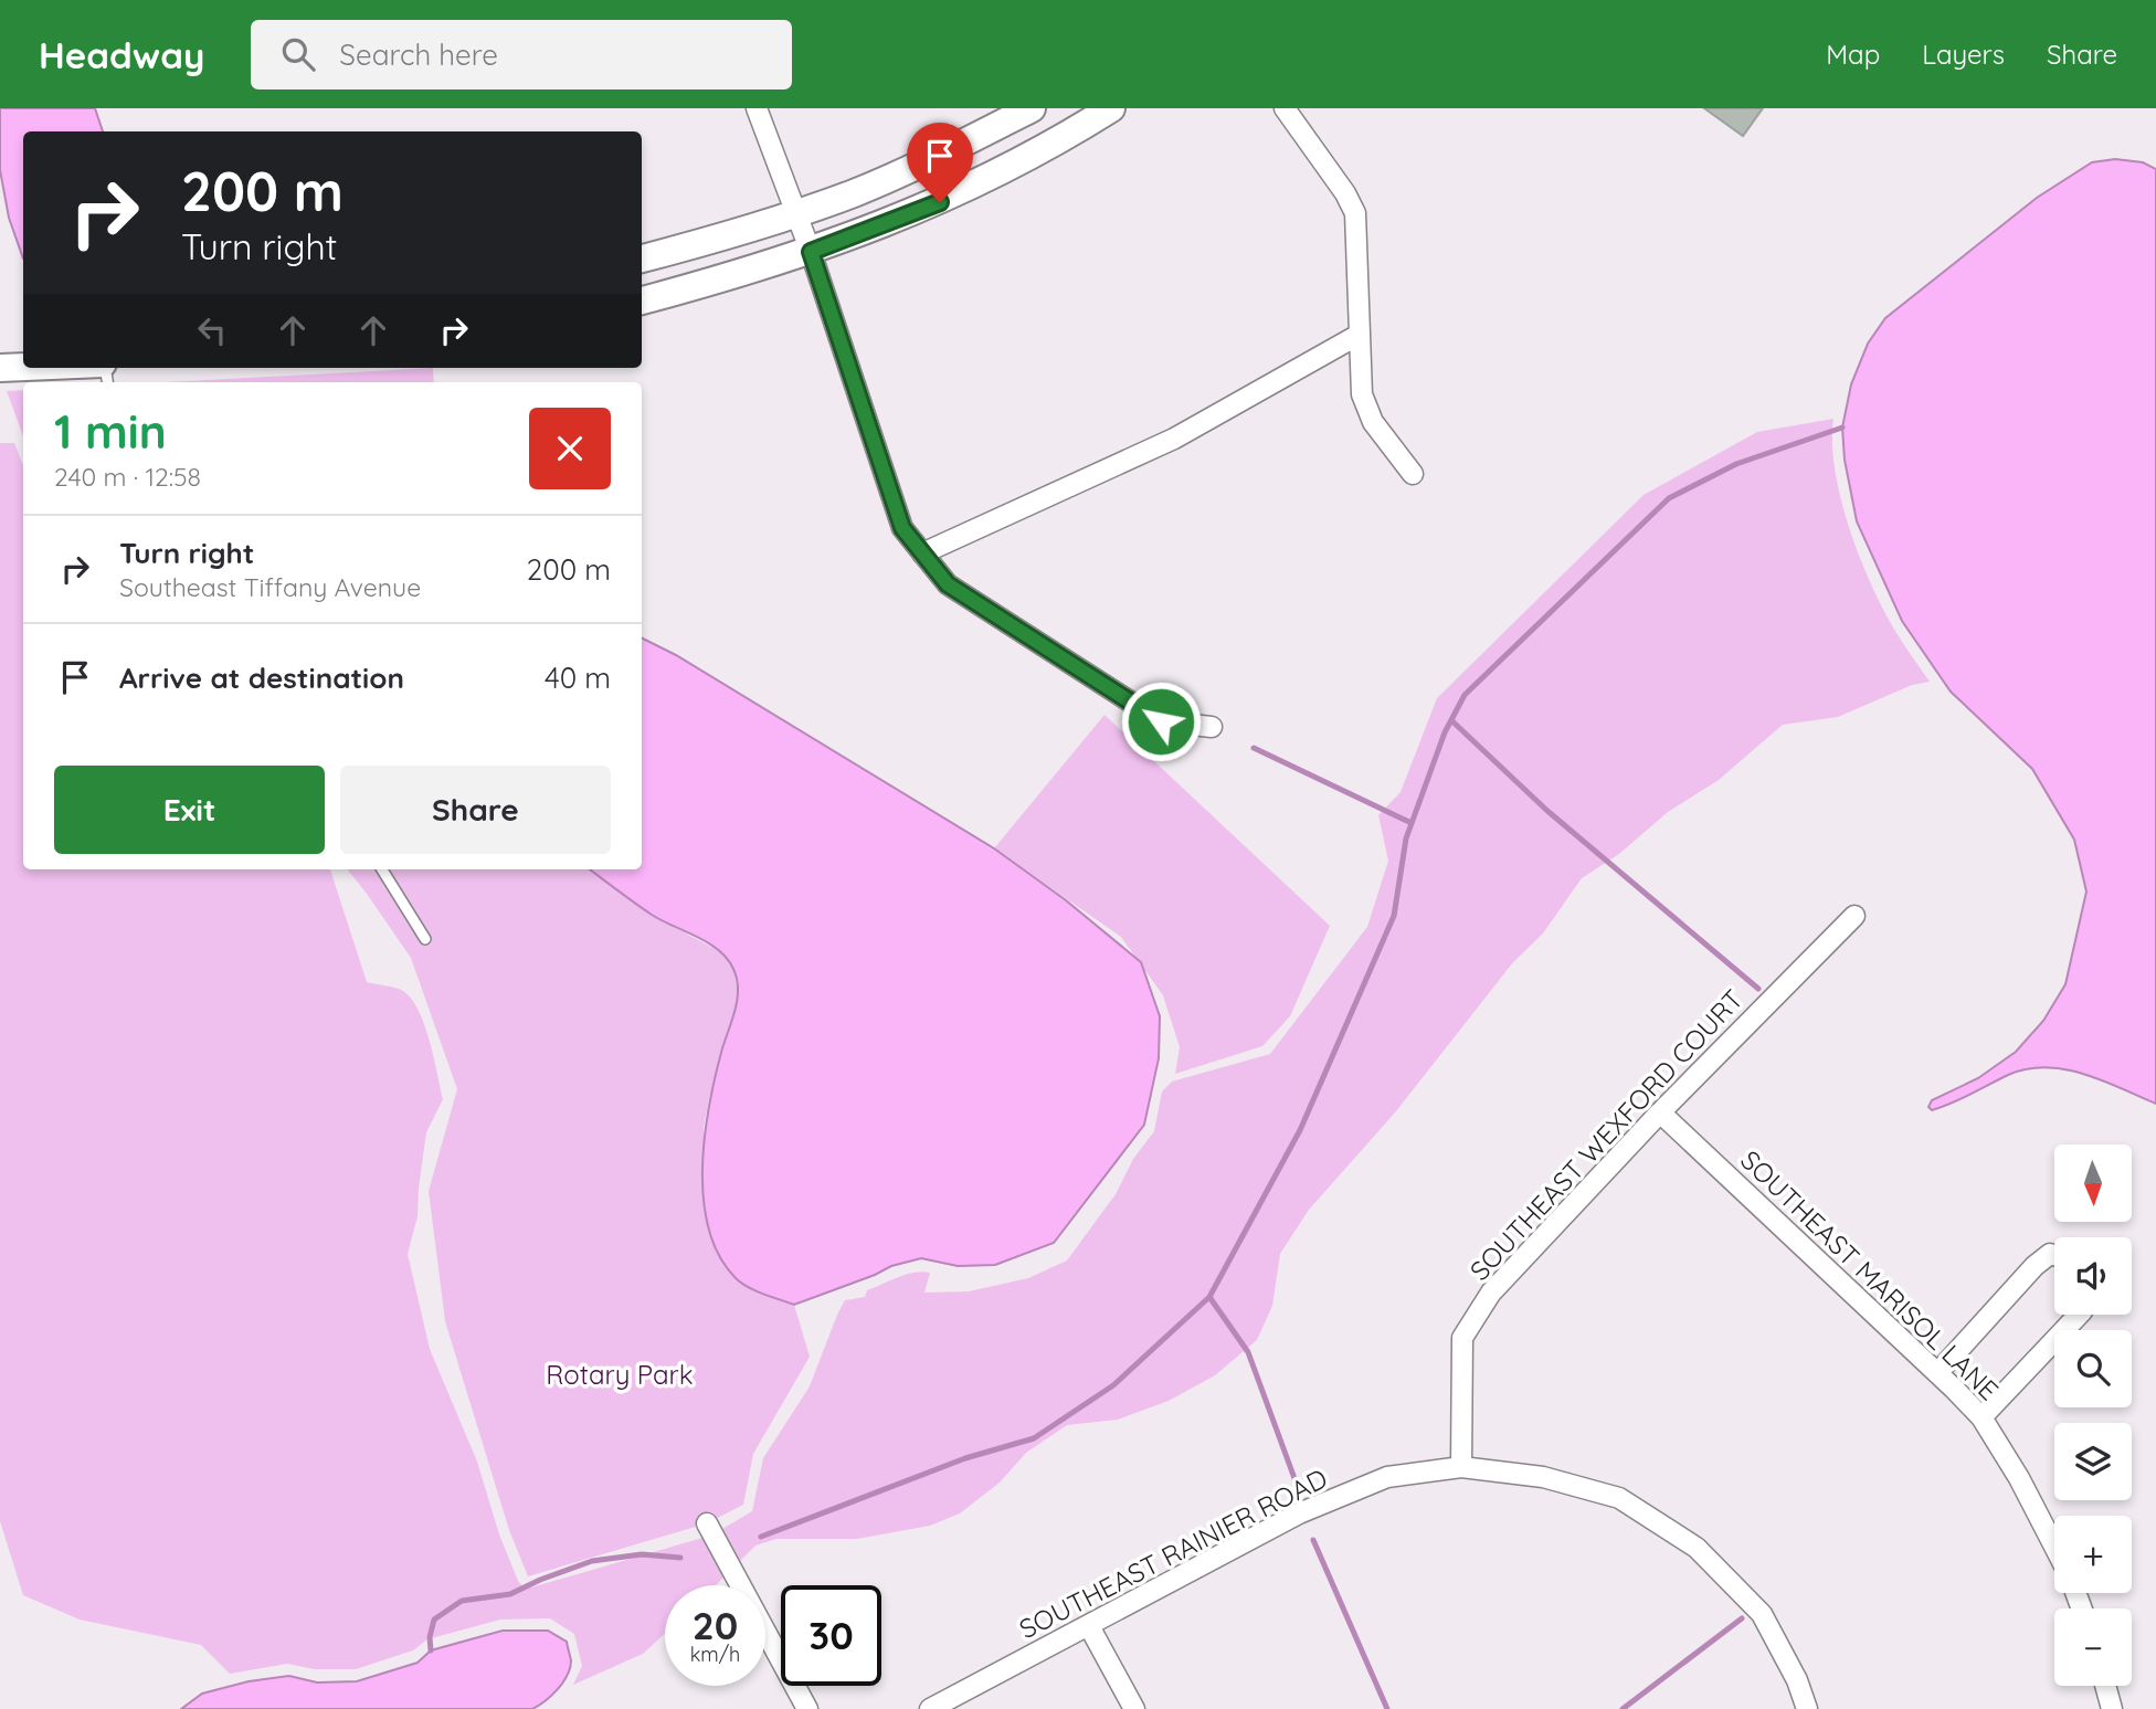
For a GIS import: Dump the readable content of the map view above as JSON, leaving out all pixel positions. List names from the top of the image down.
{
  "streets": {
    "street": ["SOUTHEAST WEXFORD COURT", "SOUTHEAST MARISOL LANE", "SOUTHEAST RAINIER ROAD"]
  },
  "crossings": [
    ["SOUTHEAST WEXFORD COURT", "SOUTHEAST MARISOL LANE"],
    ["SOUTHEAST WEXFORD COURT", "SOUTHEAST RAINIER ROAD"]
  ],
  "parks": ["Rotary Park"],
  "north": "bottom",
  "page": {
    "header": "Headway",
    "search": "Search here",
    "nav": ["Map", "Layers", "Share"],
    "turn": ["200 m", "Turn right"],
    "heading": ["1 min", "240 m · 12:58"],
    "list": [
      {
        "name": "Turn right",
        "note": "Southeast Tiffany Avenue",
        "value": "200 m"
      },
      {
        "name": "Arrive at destination",
        "value": "40 m"
      }
    ],
    "buttons": ["Exit", "Share"],
    "map_buttons": ["+", "−"],
    "speed": "20 km/h",
    "limit": "30"
  }
}
